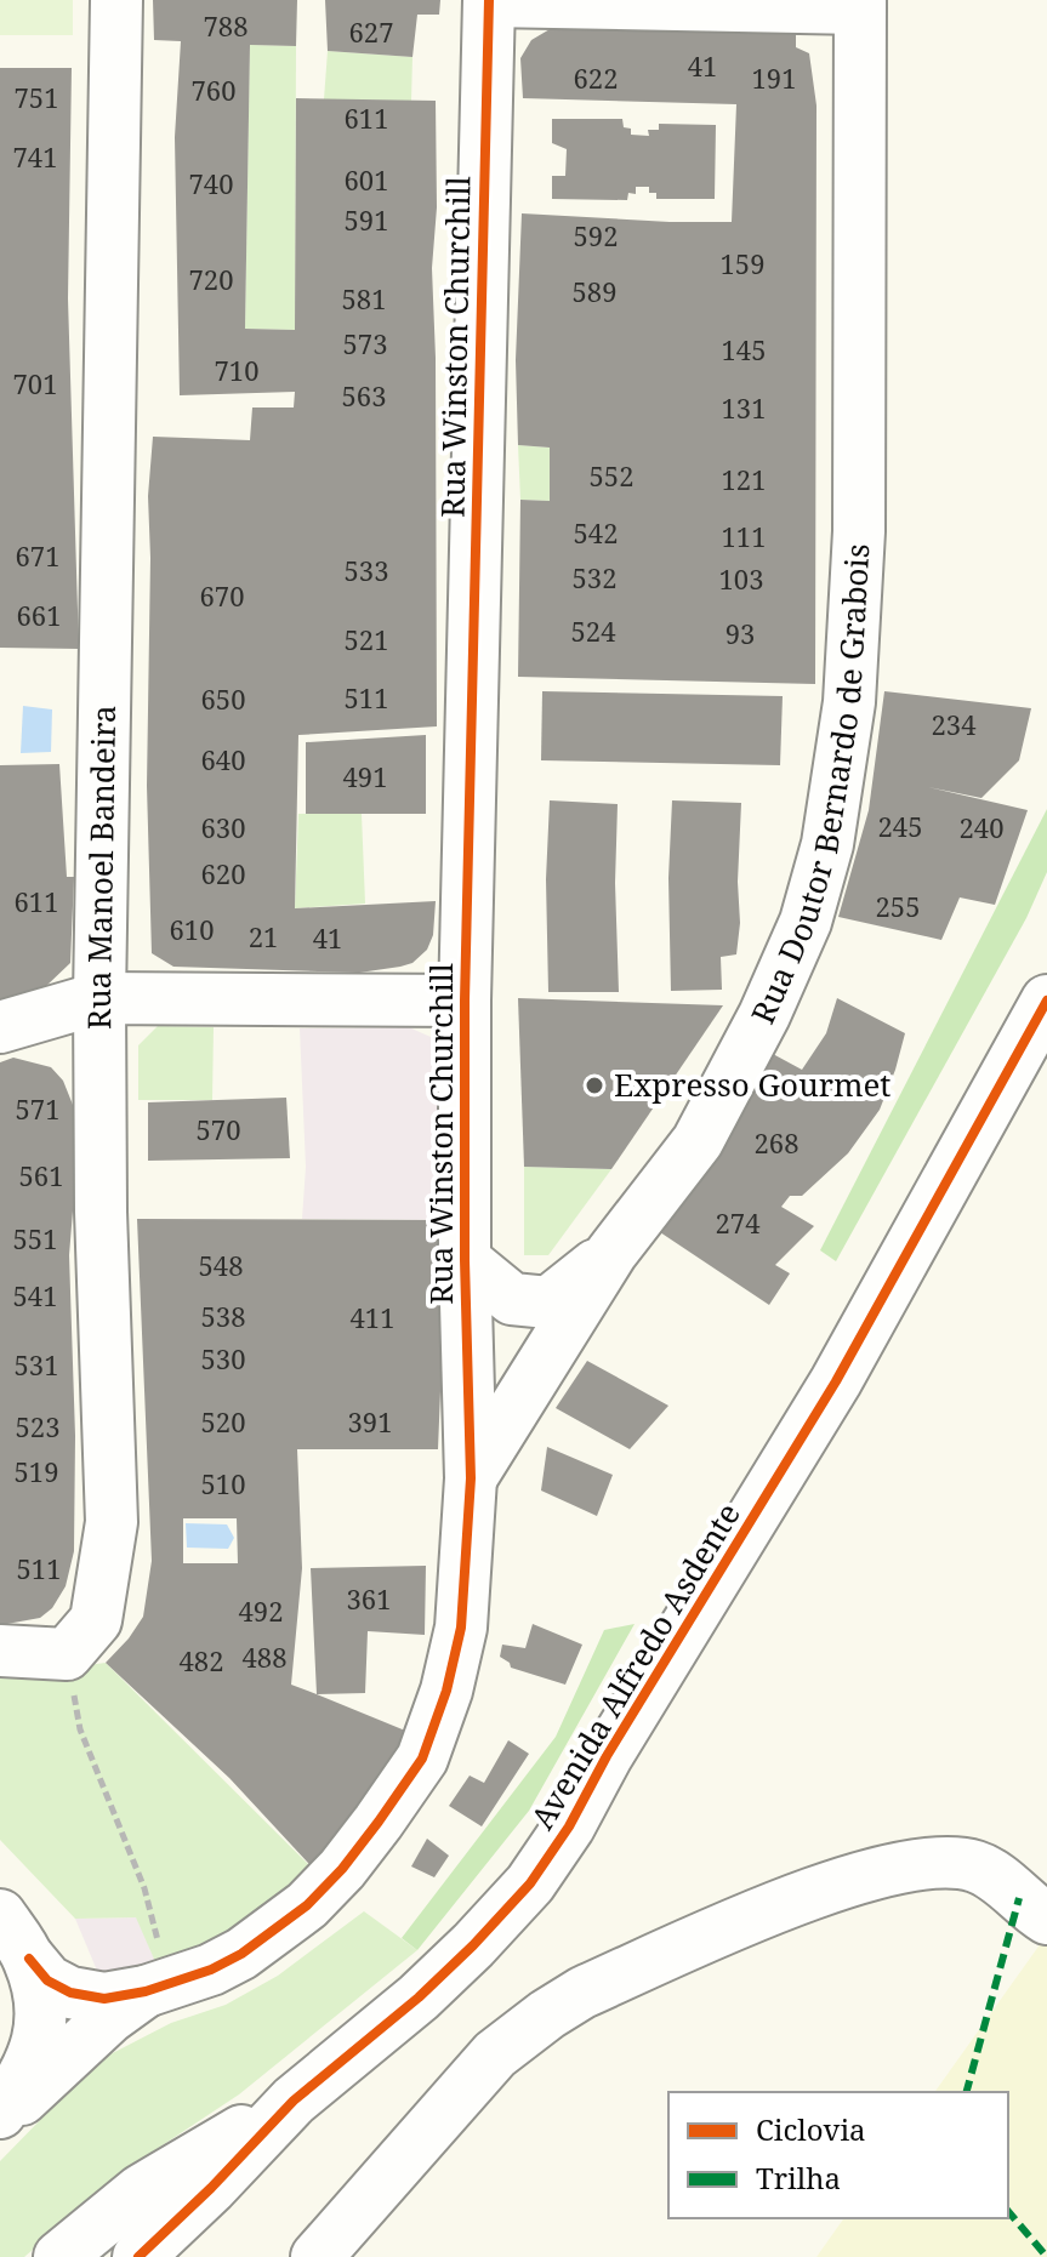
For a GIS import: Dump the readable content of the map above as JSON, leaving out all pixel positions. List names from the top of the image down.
{
  "streets": {
    "street": [
      "Rua Winston Churchill",
      "Rua Doutor Bernardo de Grabois",
      "Rua Manoel Bandeira",
      "Avenida Alfredo Asdente"
    ]
  },
  "crossings": [
    ["Rua Winston Churchill", "Rua Doutor Bernardo de Grabois"]
  ],
  "places": ["Expresso Gourmet"],
  "house_numbers": [
    "788",
    "627",
    "41",
    "622",
    "191",
    "760",
    "751",
    "611",
    "741",
    "601",
    "740",
    "591",
    "592",
    "159",
    "720",
    "589",
    "581",
    "573",
    "145",
    "710",
    "701",
    "563",
    "131",
    "552",
    "121",
    "542",
    "111",
    "671",
    "533",
    "532",
    "103",
    "670",
    "661",
    "524",
    "93",
    "521",
    "511",
    "650",
    "234",
    "640",
    "491",
    "245",
    "630",
    "240",
    "620",
    "611",
    "255",
    "610",
    "21",
    "41",
    "571",
    "570",
    "268",
    "561",
    "274",
    "551",
    "548",
    "541",
    "538",
    "411",
    "530",
    "531",
    "520",
    "391",
    "523",
    "519",
    "510",
    "511",
    "361",
    "492",
    "488",
    "482"
  ],
  "legend": ["Ciclovia", "Trilha"]
}
